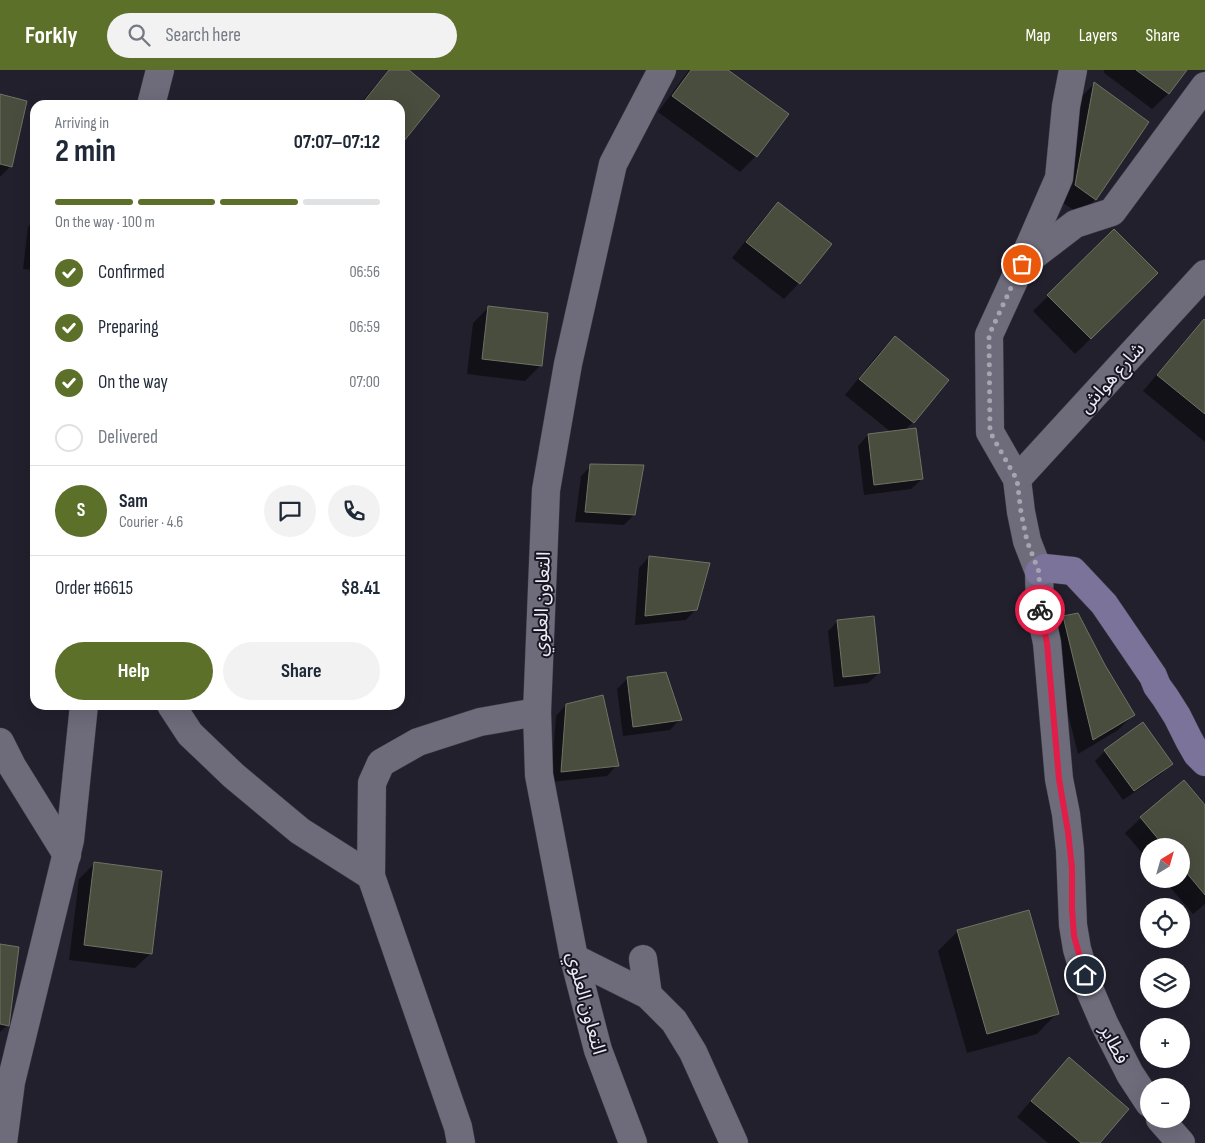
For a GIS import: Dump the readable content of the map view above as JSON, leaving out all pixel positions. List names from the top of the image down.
{
  "streets": {
    "street": ["شارع هواش", "التعاون العلوي", "فطاير"]
  },
  "crossings": [
    ["شارع هواش", "فطاير"]
  ],
  "north": "top right",
  "page": {
    "header": "Forkly",
    "search": "Search here",
    "nav": ["Map", "Layers", "Share"],
    "heading": ["2 min", "Arriving in", "07:07–07:12"],
    "panel": [
      "Sam",
      "Courier · 4.6",
      "Order #6615",
      "$8.41"
    ],
    "bar": "On the way · 100 m",
    "list": [
      ["Confirmed", "06:56"],
      ["Preparing", "06:59"],
      ["On the way", "07:00"],
      "Delivered"
    ],
    "round": "S",
    "buttons": ["Help", "Share"],
    "map_buttons": ["+", "−"]
  }
}
